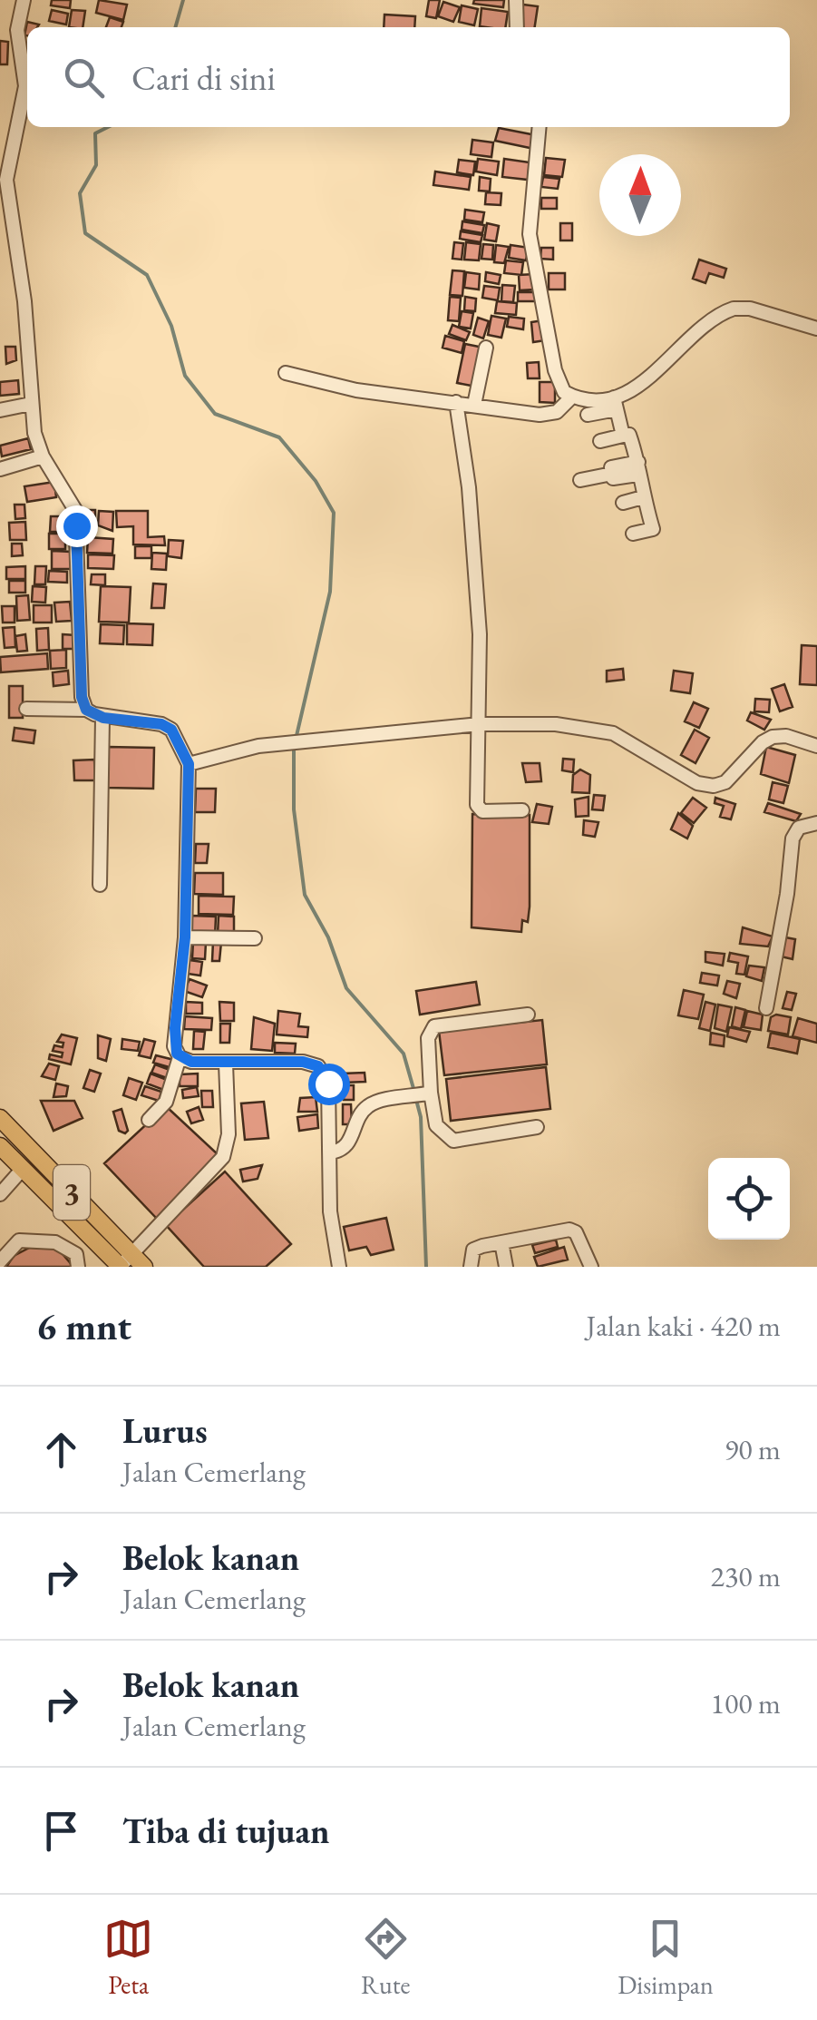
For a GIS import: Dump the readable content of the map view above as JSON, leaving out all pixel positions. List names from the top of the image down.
{
  "streets": {
    "main road": ["3"]
  },
  "north": "top",
  "page": {
    "search": "Cari di sini",
    "heading": ["6 mnt", "Jalan kaki · 420 m"],
    "list": [
      ["Lurus", "Jalan Cemerlang", "90 m"],
      ["Belok kanan", "Jalan Cemerlang", "230 m"],
      ["Belok kanan", "Jalan Cemerlang", "100 m"],
      "Tiba di tujuan"
    ],
    "nav": ["Peta", "Rute", "Disimpan"]
  }
}
